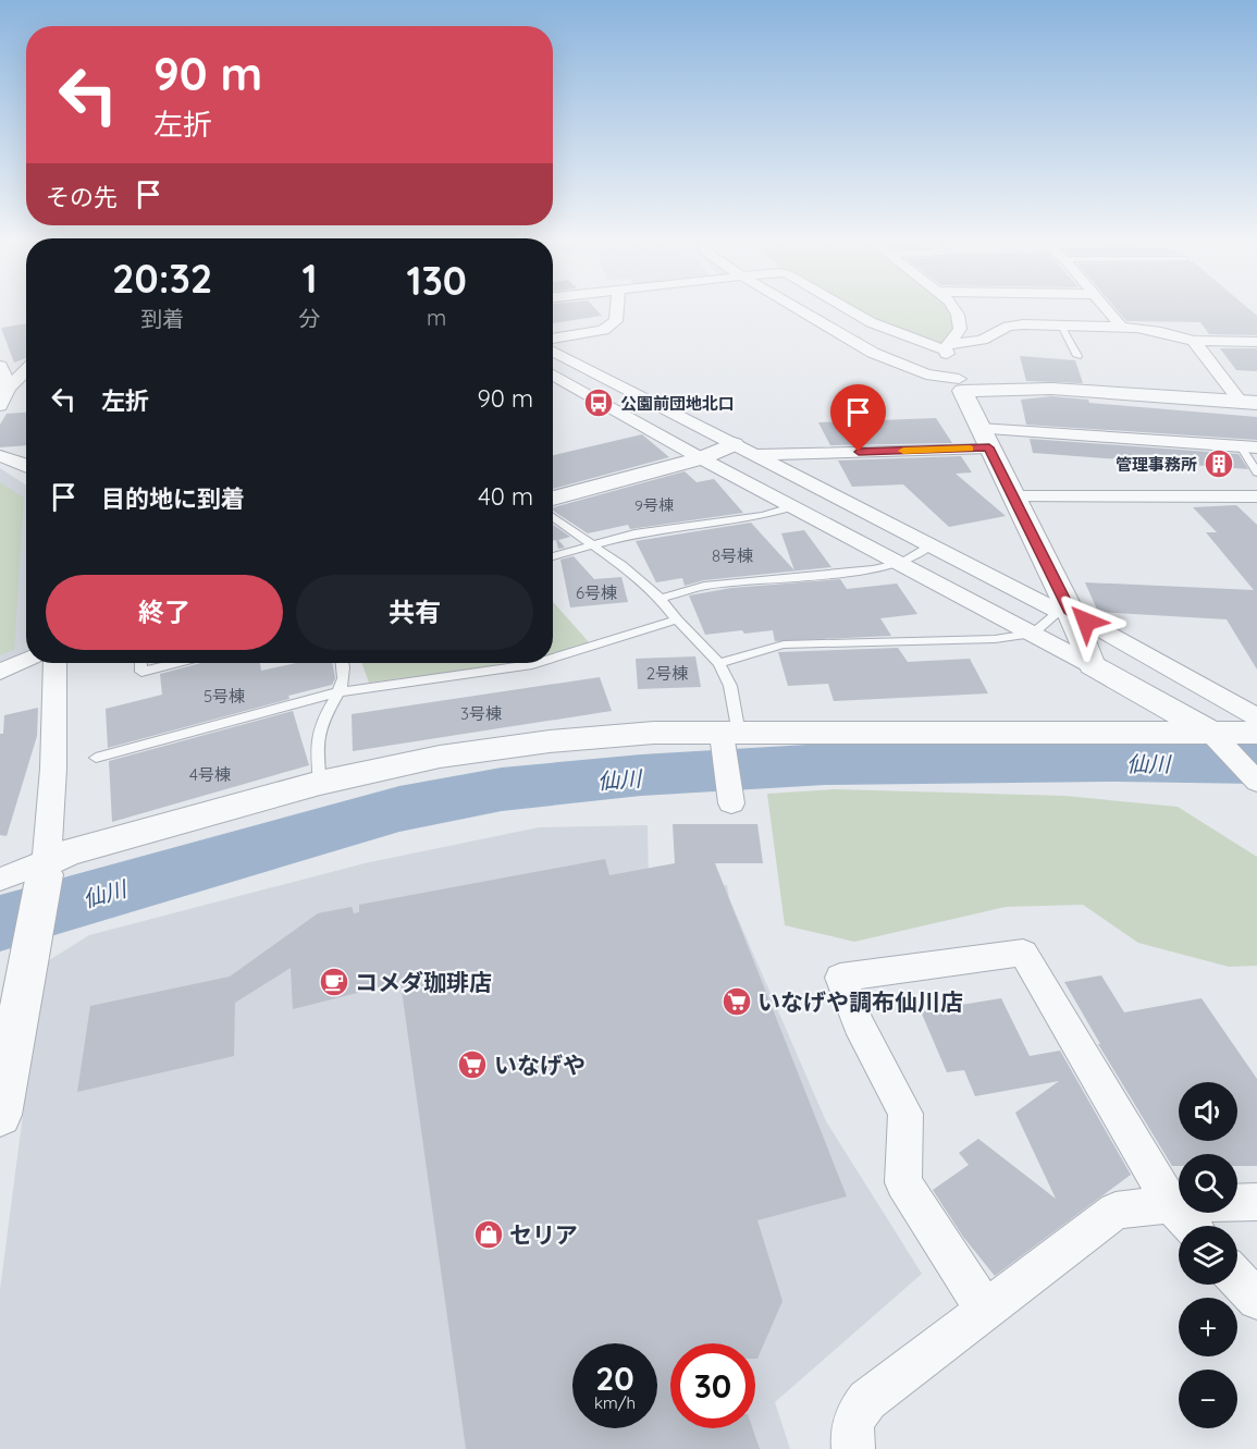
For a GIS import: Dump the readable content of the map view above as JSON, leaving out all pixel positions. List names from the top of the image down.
{
  "water": ["仙川"],
  "places": {
    "bus stop": ["公園前団地北口"],
    "building": ["管理事務所"],
    "cafe": ["コメダ珈琲店"],
    "supermarket": ["いなげや調布仙川店", "いなげや"],
    "shop": ["セリア"]
  },
  "house_numbers": [
    "9号棟",
    "8号棟",
    "6号棟",
    "2号棟",
    "5号棟",
    "3号棟",
    "4号棟"
  ],
  "page": {
    "turn": ["90 m", "左折"],
    "then": "その先",
    "eta": [
      "20:32",
      "到着",
      "1",
      "分",
      "130",
      "m"
    ],
    "list": [
      {
        "name": "左折",
        "value": "90 m"
      },
      {
        "name": "目的地に到着",
        "value": "40 m"
      }
    ],
    "buttons": ["終了", "共有"],
    "map_buttons": ["+", "−"],
    "speed": "20 km/h",
    "limit": "30"
  }
}
